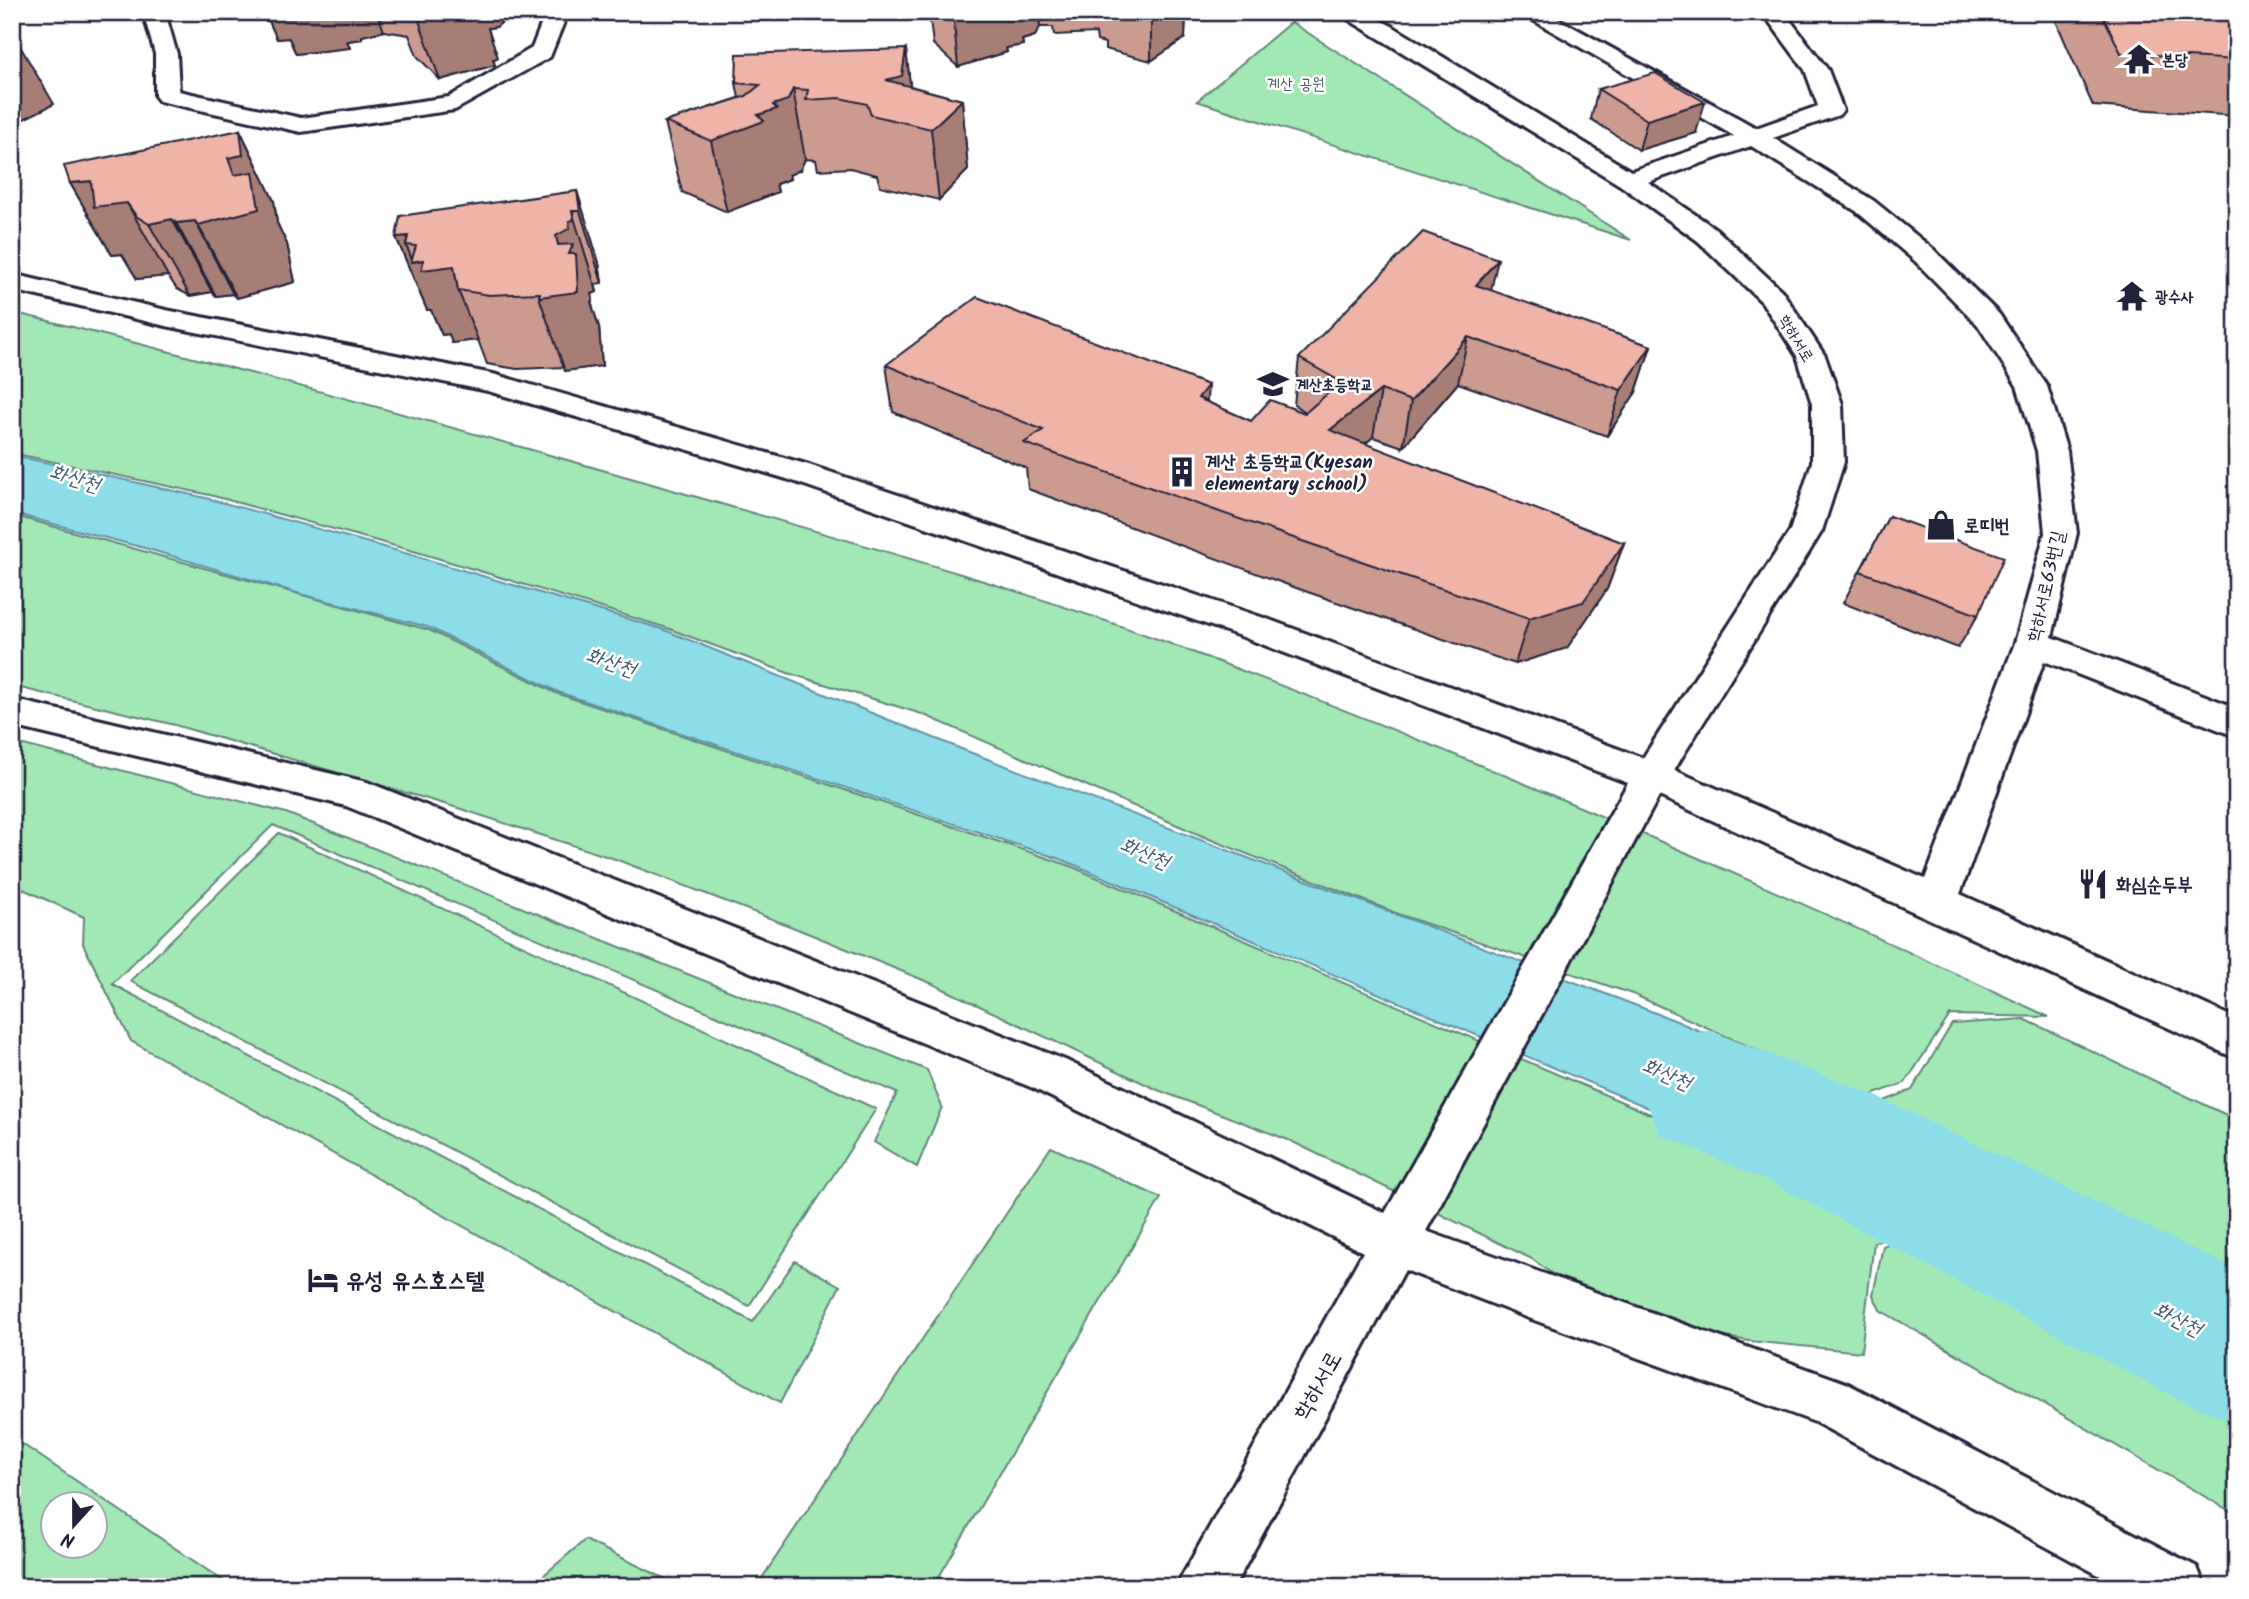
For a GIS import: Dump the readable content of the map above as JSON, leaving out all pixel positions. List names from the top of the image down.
{
  "streets": {
    "street": ["학하서로", "학하서로63번길"]
  },
  "water": ["화산천"],
  "parks": ["계산 공원"],
  "places": {
    "temple": ["본당", "광수사"],
    "school or university": ["계산초등학교"],
    "building": ["계산 초등학교(Kyesan elementary school)"],
    "shop": ["로띠번"],
    "restaurant": ["화심순두부"],
    "hotel": ["유성 유스호스텔"]
  },
  "north": "bottom"
}
